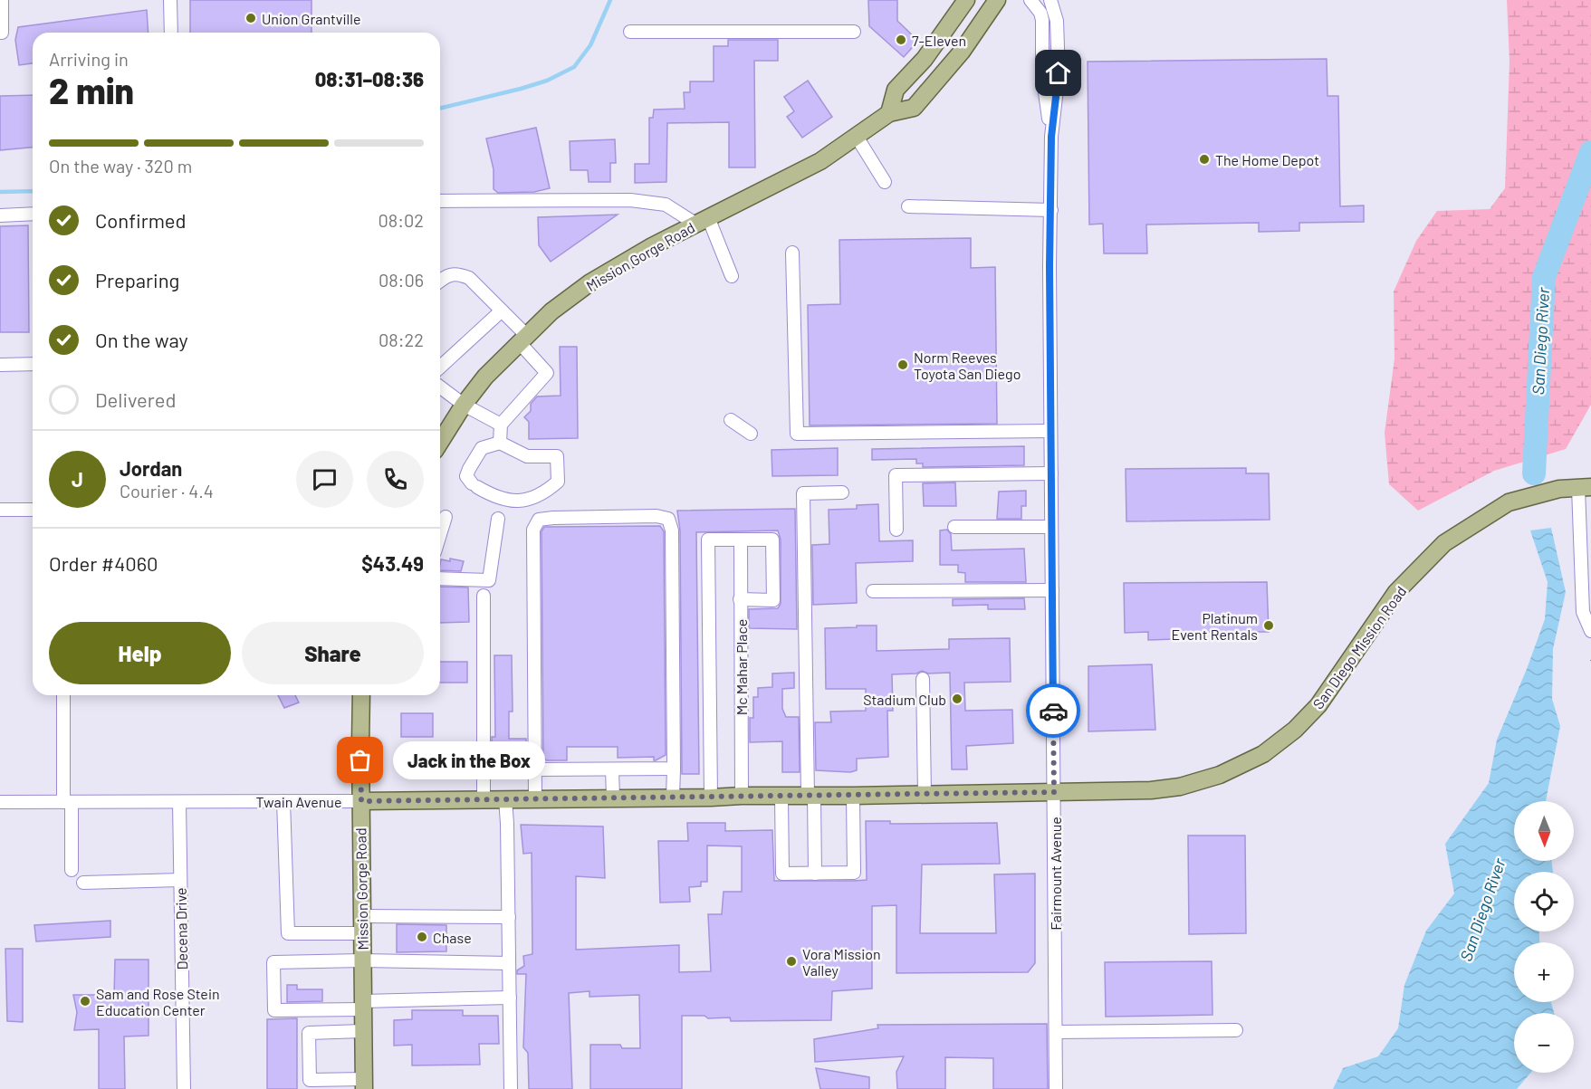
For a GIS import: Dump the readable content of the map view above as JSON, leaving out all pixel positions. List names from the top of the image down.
{
  "streets": {
    "main road": ["Mission Gorge Road", "San Diego Mission Road", "Twain Avenue"],
    "street": ["Mc Mahar Place", "Fairmount Avenue", "Decena Drive"]
  },
  "crossings": [
    ["Mission Gorge Road", "Twain Avenue"],
    ["San Diego Mission Road", "Twain Avenue"],
    ["San Diego Mission Road", "Fairmount Avenue"],
    ["Mc Mahar Place", "Twain Avenue"],
    ["Twain Avenue", "Fairmount Avenue"],
    ["Twain Avenue", "Decena Drive"]
  ],
  "water": ["San Diego River"],
  "places": [
    "Union Grantville",
    "7-Eleven",
    "The Home Depot",
    "Norm Reeves Toyota San Diego",
    "Platinum Event Rentals",
    "Stadium Club",
    "Jack in the Box",
    "Chase",
    "Vora Mission Valley",
    "Sam and Rose Stein Education Center"
  ],
  "north": "bottom",
  "page": {
    "heading": ["2 min", "Arriving in", "08:31–08:36"],
    "panel": [
      "Jordan",
      "Courier · 4.4",
      "Order #4060",
      "$43.49"
    ],
    "bar": "On the way · 320 m",
    "list": [
      ["Confirmed", "08:02"],
      ["Preparing", "08:06"],
      ["On the way", "08:22"],
      "Delivered"
    ],
    "round": "J",
    "buttons": ["Help", "Share"],
    "bubble": "Jack in the Box",
    "map_buttons": ["+", "−"]
  }
}
